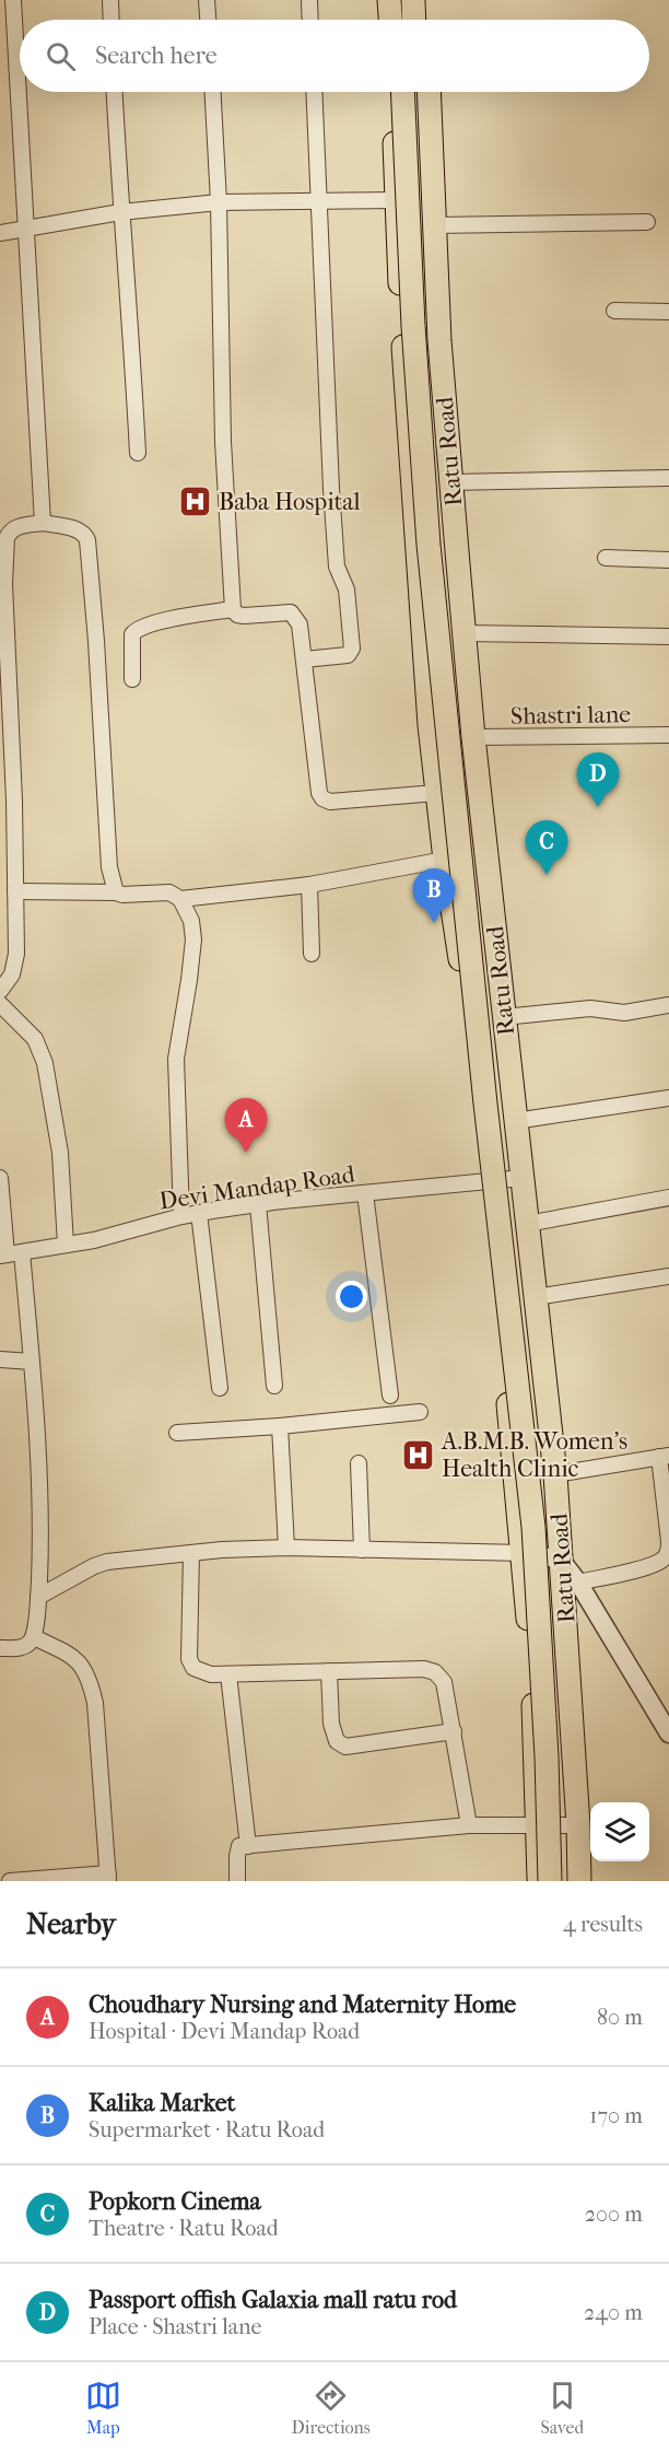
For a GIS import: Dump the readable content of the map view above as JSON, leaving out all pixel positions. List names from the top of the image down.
{
  "streets": {
    "main road": ["Ratu Road"],
    "street": ["Shastri lane", "Devi Mandap Road"]
  },
  "crossings": [
    ["Ratu Road", "Shastri lane"],
    ["Ratu Road", "Devi Mandap Road"]
  ],
  "places": {
    "hospital": ["Baba Hospital", "A.B.M.B. Women's Health Clinic"]
  },
  "page": {
    "search": "Search here",
    "pins": [
      "D",
      "C",
      "B",
      "A"
    ],
    "heading": ["Nearby", "4 results"],
    "list": [
      {
        "mark": "A",
        "name": "Choudhary Nursing and Maternity Home",
        "note": "Hospital · Devi Mandap Road",
        "value": "80 m"
      },
      {
        "mark": "B",
        "name": "Kalika Market",
        "note": "Supermarket · Ratu Road",
        "value": "170 m"
      },
      {
        "mark": "C",
        "name": "Popkorn Cinema",
        "note": "Theatre · Ratu Road",
        "value": "200 m"
      },
      {
        "mark": "D",
        "name": "Passport offish Galaxia mall ratu rod",
        "note": "Place · Shastri lane",
        "value": "240 m"
      }
    ],
    "nav": ["Map", "Directions", "Saved"]
  }
}
